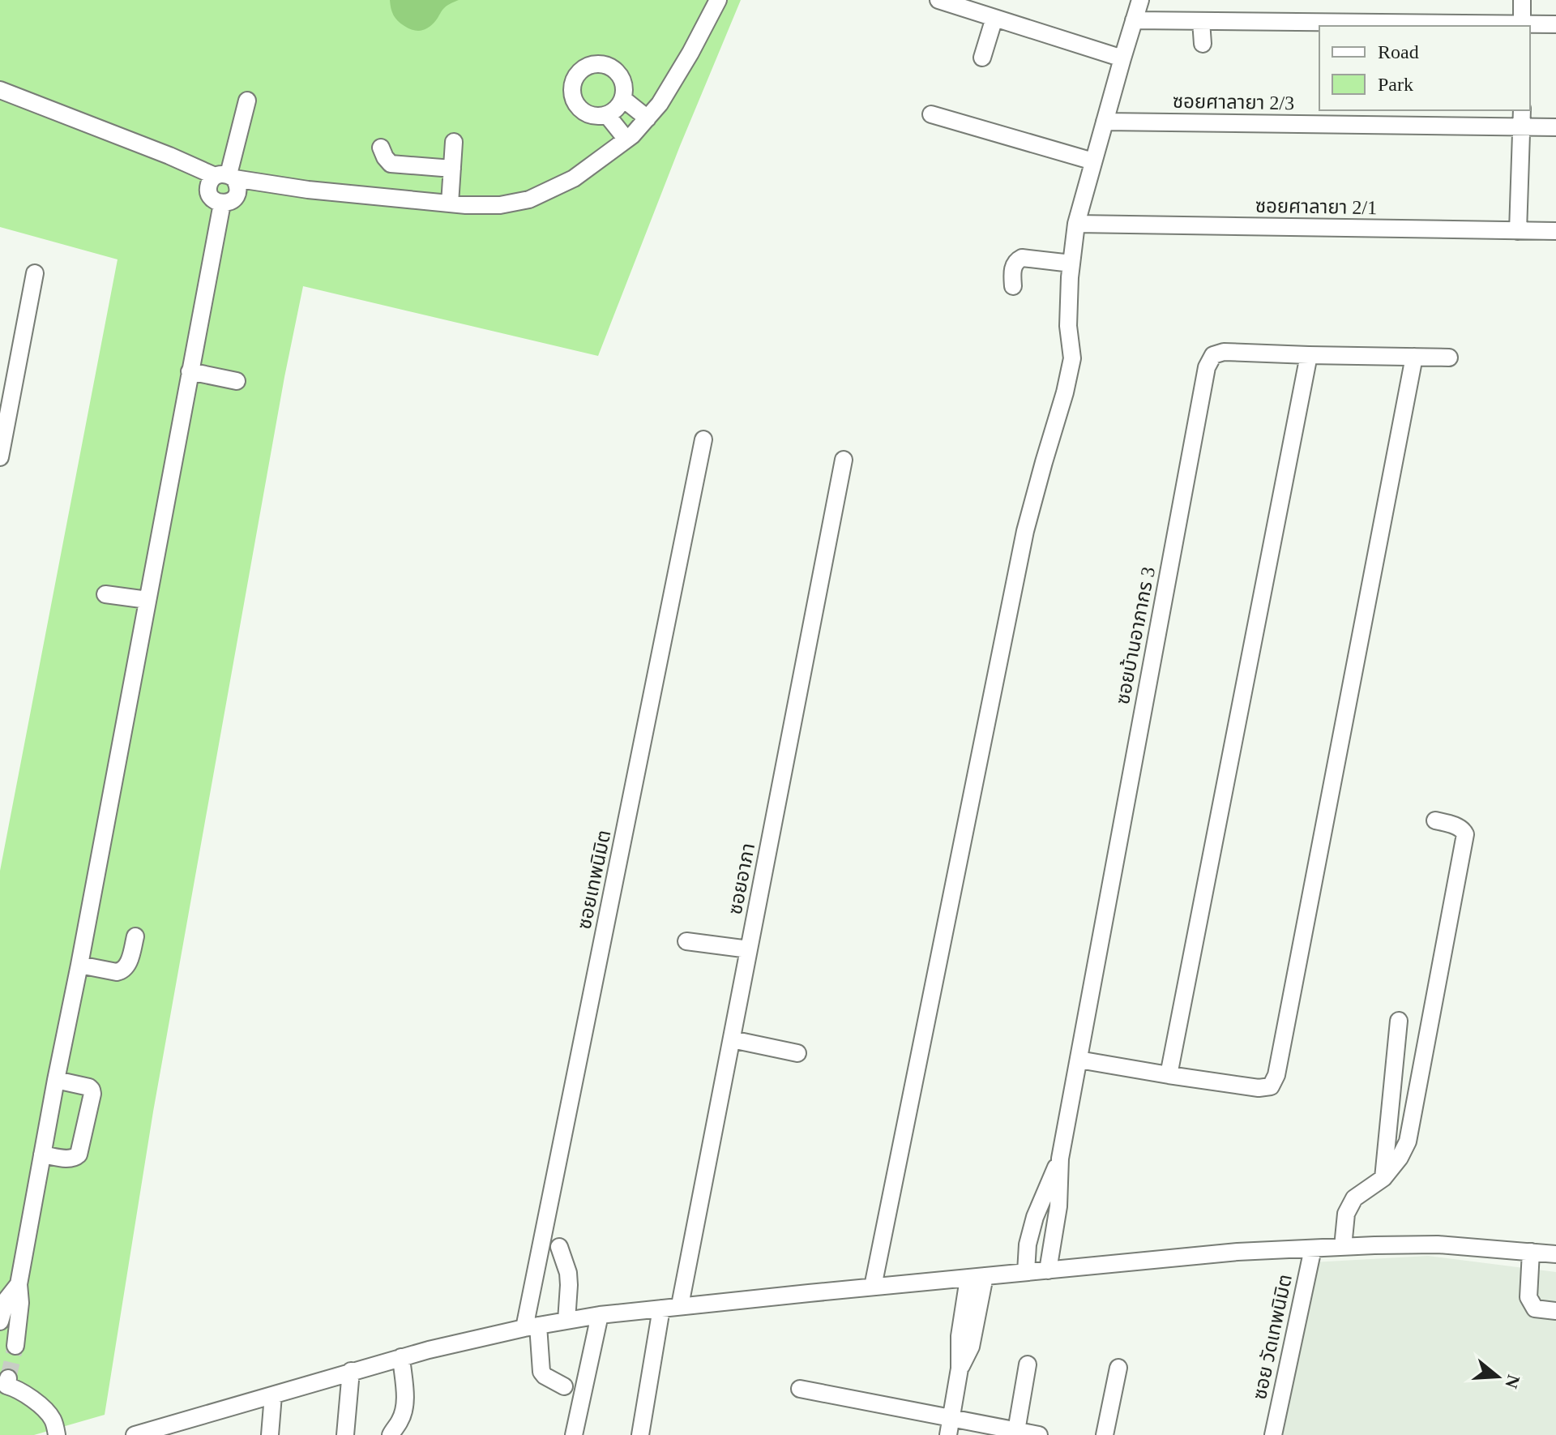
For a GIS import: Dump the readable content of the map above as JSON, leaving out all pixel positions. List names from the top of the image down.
{
  "streets": {
    "street": [
      "ซอยศาลายา 2/3",
      "ซอยศาลายา 2/1",
      "ซอยบ้านอาภากร 3",
      "ซอยอาภา",
      "ซอยเทพนิมิต",
      "ซอย วัดเทพนิมิต"
    ]
  },
  "legend": ["Road", "Park"],
  "north": "right"
}
